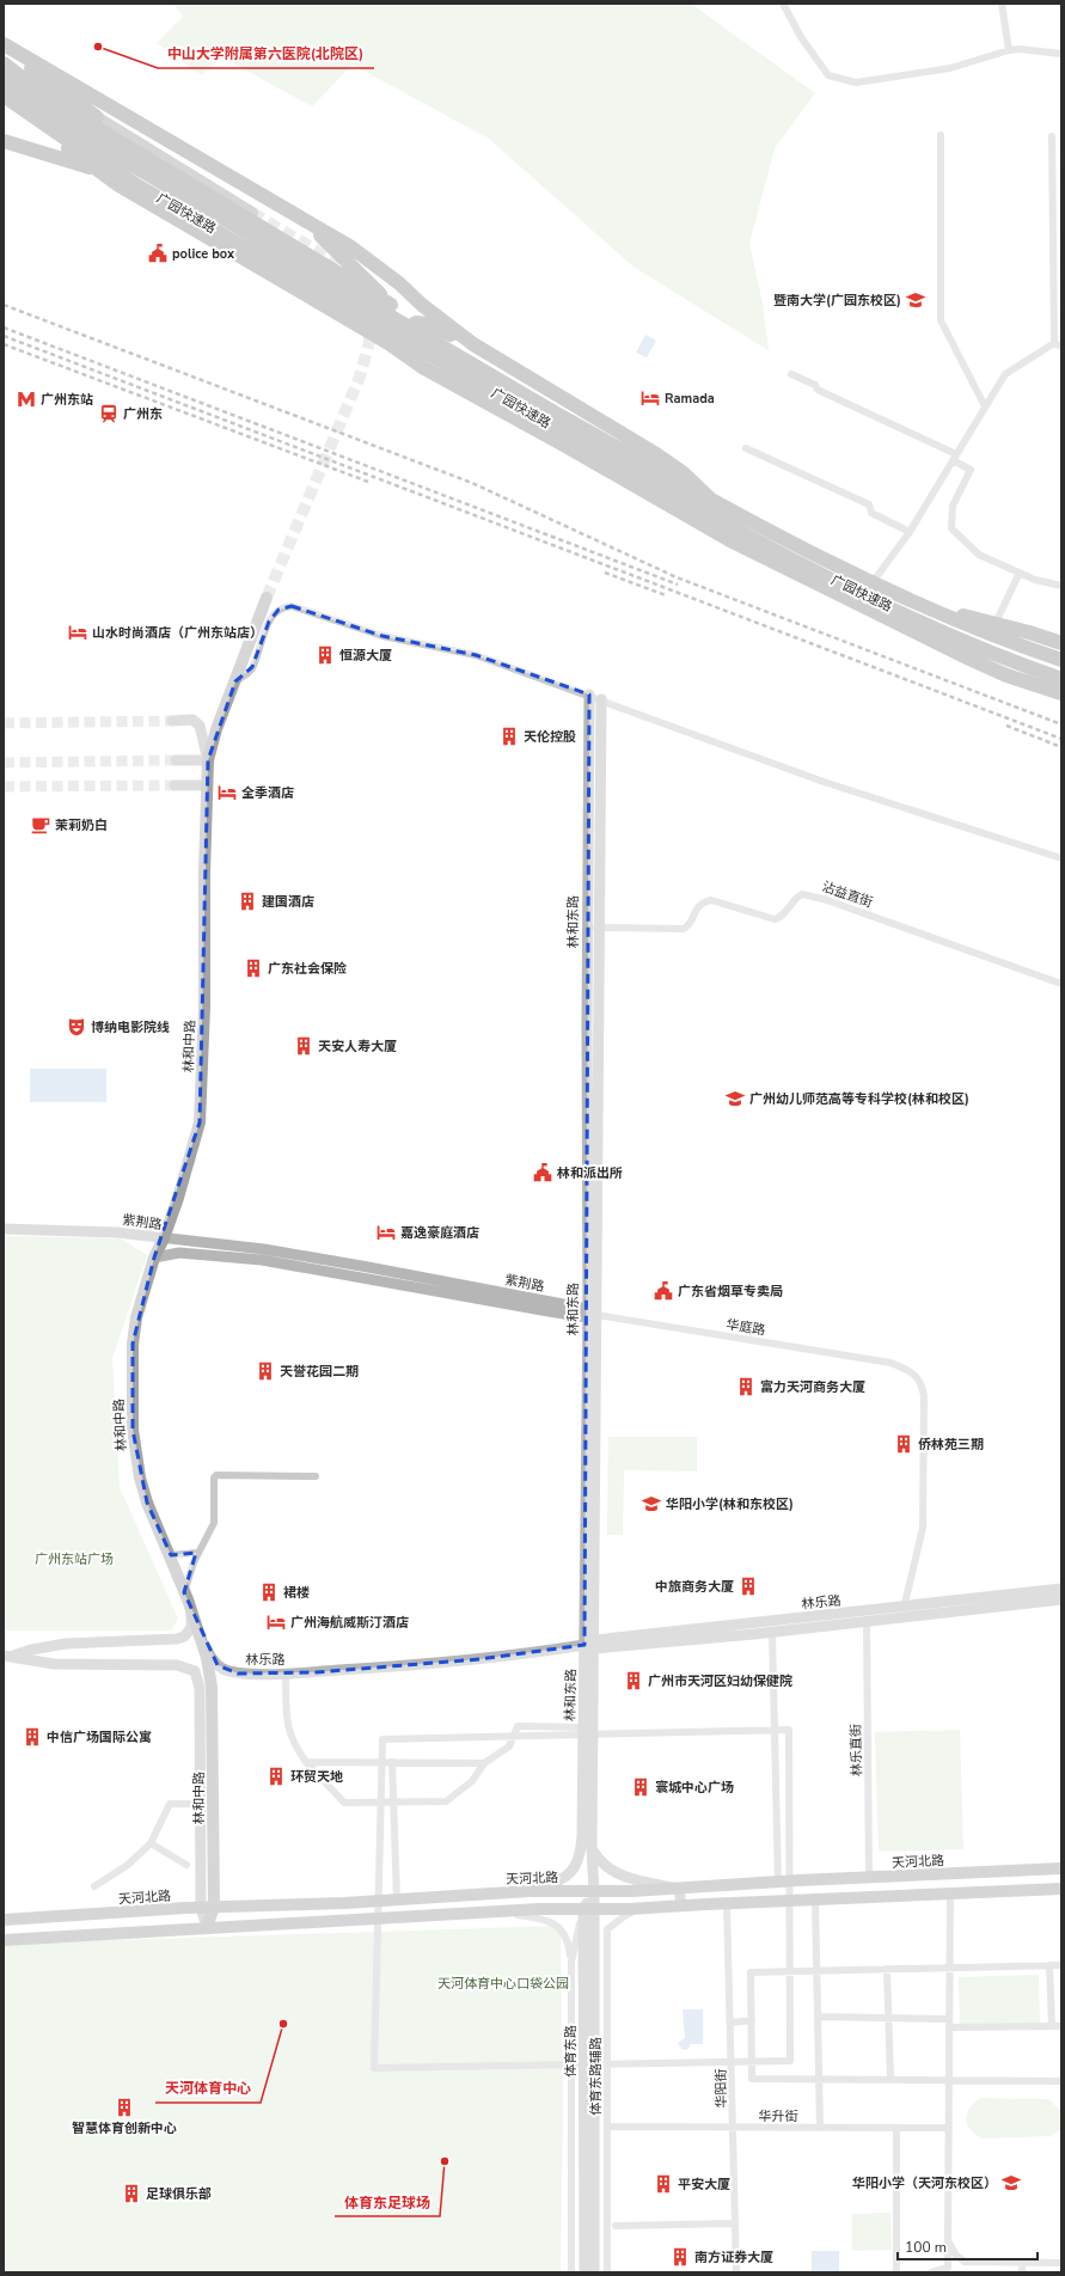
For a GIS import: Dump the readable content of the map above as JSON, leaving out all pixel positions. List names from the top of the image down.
{
  "streets": {
    "highway": ["广园快速路"],
    "main road": ["林和中路", "天河北路"],
    "street": [
      "沾益直街",
      "林和东路",
      "紫荆路",
      "华庭路",
      "林乐路",
      "林乐直街",
      "体育东路",
      "体育东路辅路",
      "华阳街",
      "华升街"
    ]
  },
  "crossings": [
    ["沾益直街", "林和东路"],
    ["林和东路", "紫荆路"],
    ["林和东路", "华庭路"],
    ["林和东路", "林乐路"],
    ["林和东路", "天河北路"],
    ["林和东路", "体育东路"],
    ["林和中路", "紫荆路"],
    ["林和中路", "林乐路"],
    ["林和中路", "天河北路"],
    ["紫荆路", "华庭路"],
    ["华庭路", "林乐路"],
    ["林乐路", "林乐直街"],
    ["林乐直街", "天河北路"],
    ["天河北路", "体育东路"],
    ["体育东路", "体育东路辅路"],
    ["体育东路辅路", "华升街"],
    ["华阳街", "华升街"]
  ],
  "parks": ["广州东站广场", "天河体育中心口袋公园"],
  "places": {
    "other": ["中山大学附属第六医院(北院区)", "天河体育中心", "体育东足球场"],
    "public building": ["police box", "林和派出所", "广东省烟草专卖局"],
    "school or university": [
      "暨南大学(广园东校区)",
      "广州幼儿师范高等专科学校(林和校区)",
      "华阳小学(林和东校区)",
      "华阳小学（天河东校区）"
    ],
    "hotel": [
      "Ramada",
      "山水时尚酒店（广州东站店）",
      "全季酒店",
      "嘉逸豪庭酒店",
      "广州海航威斯汀酒店"
    ],
    "metro station": ["广州东站"],
    "station": ["广州东"],
    "building": [
      "恒源大厦",
      "天伦控股",
      "建国酒店",
      "广东社会保险",
      "天安人寿大厦",
      "天誉花园二期",
      "富力天河商务大厦",
      "侨林苑三期",
      "中旅商务大厦",
      "裙楼",
      "广州市天河区妇幼保健院",
      "中信广场国际公寓",
      "环贸天地",
      "寰城中心广场",
      "智慧体育创新中心",
      "平安大厦",
      "足球俱乐部",
      "南方证券大厦"
    ],
    "cafe": ["茉莉奶白"],
    "theatre": ["博纳电影院线"]
  },
  "scale_bar": "100 m"
}
